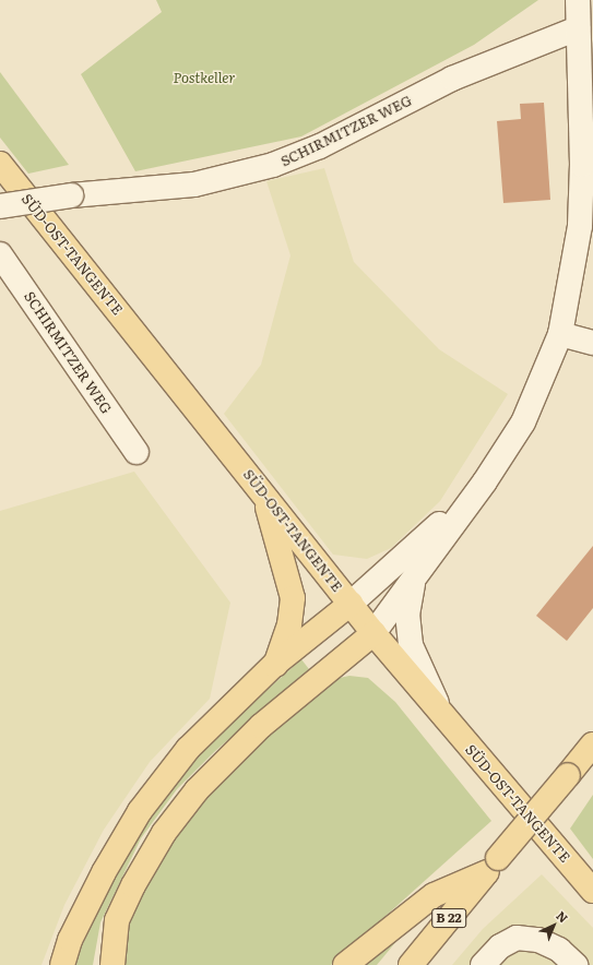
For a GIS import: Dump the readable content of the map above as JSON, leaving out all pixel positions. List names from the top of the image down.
{
  "streets": {
    "main road": ["SÜD-OST-TANGENTE", "B 22"],
    "street": ["SCHIRMITZER WEG"]
  },
  "parks": ["Postkeller"],
  "north": "top right"
}
